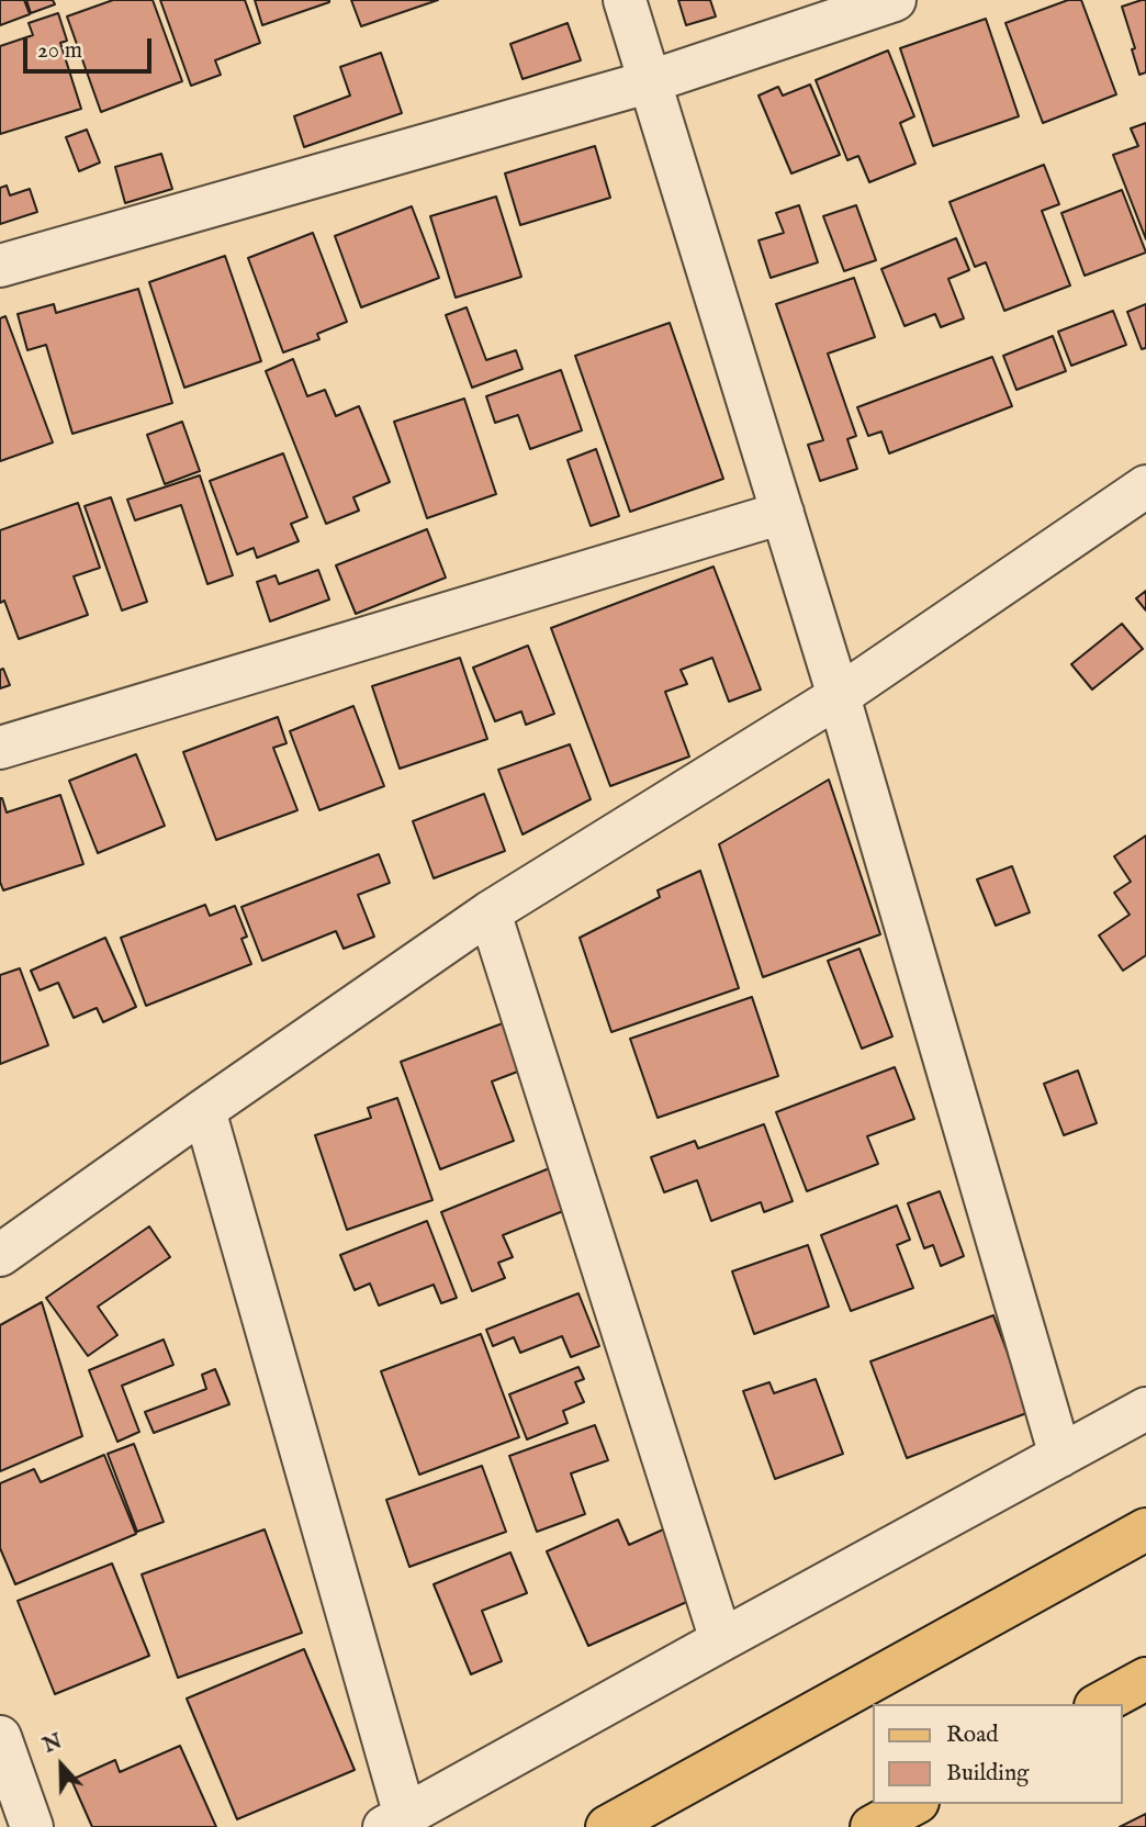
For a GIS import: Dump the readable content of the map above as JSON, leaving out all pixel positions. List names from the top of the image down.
{
  "legend": ["Road", "Building"],
  "scale_bar": "20 m",
  "north": "top"
}
